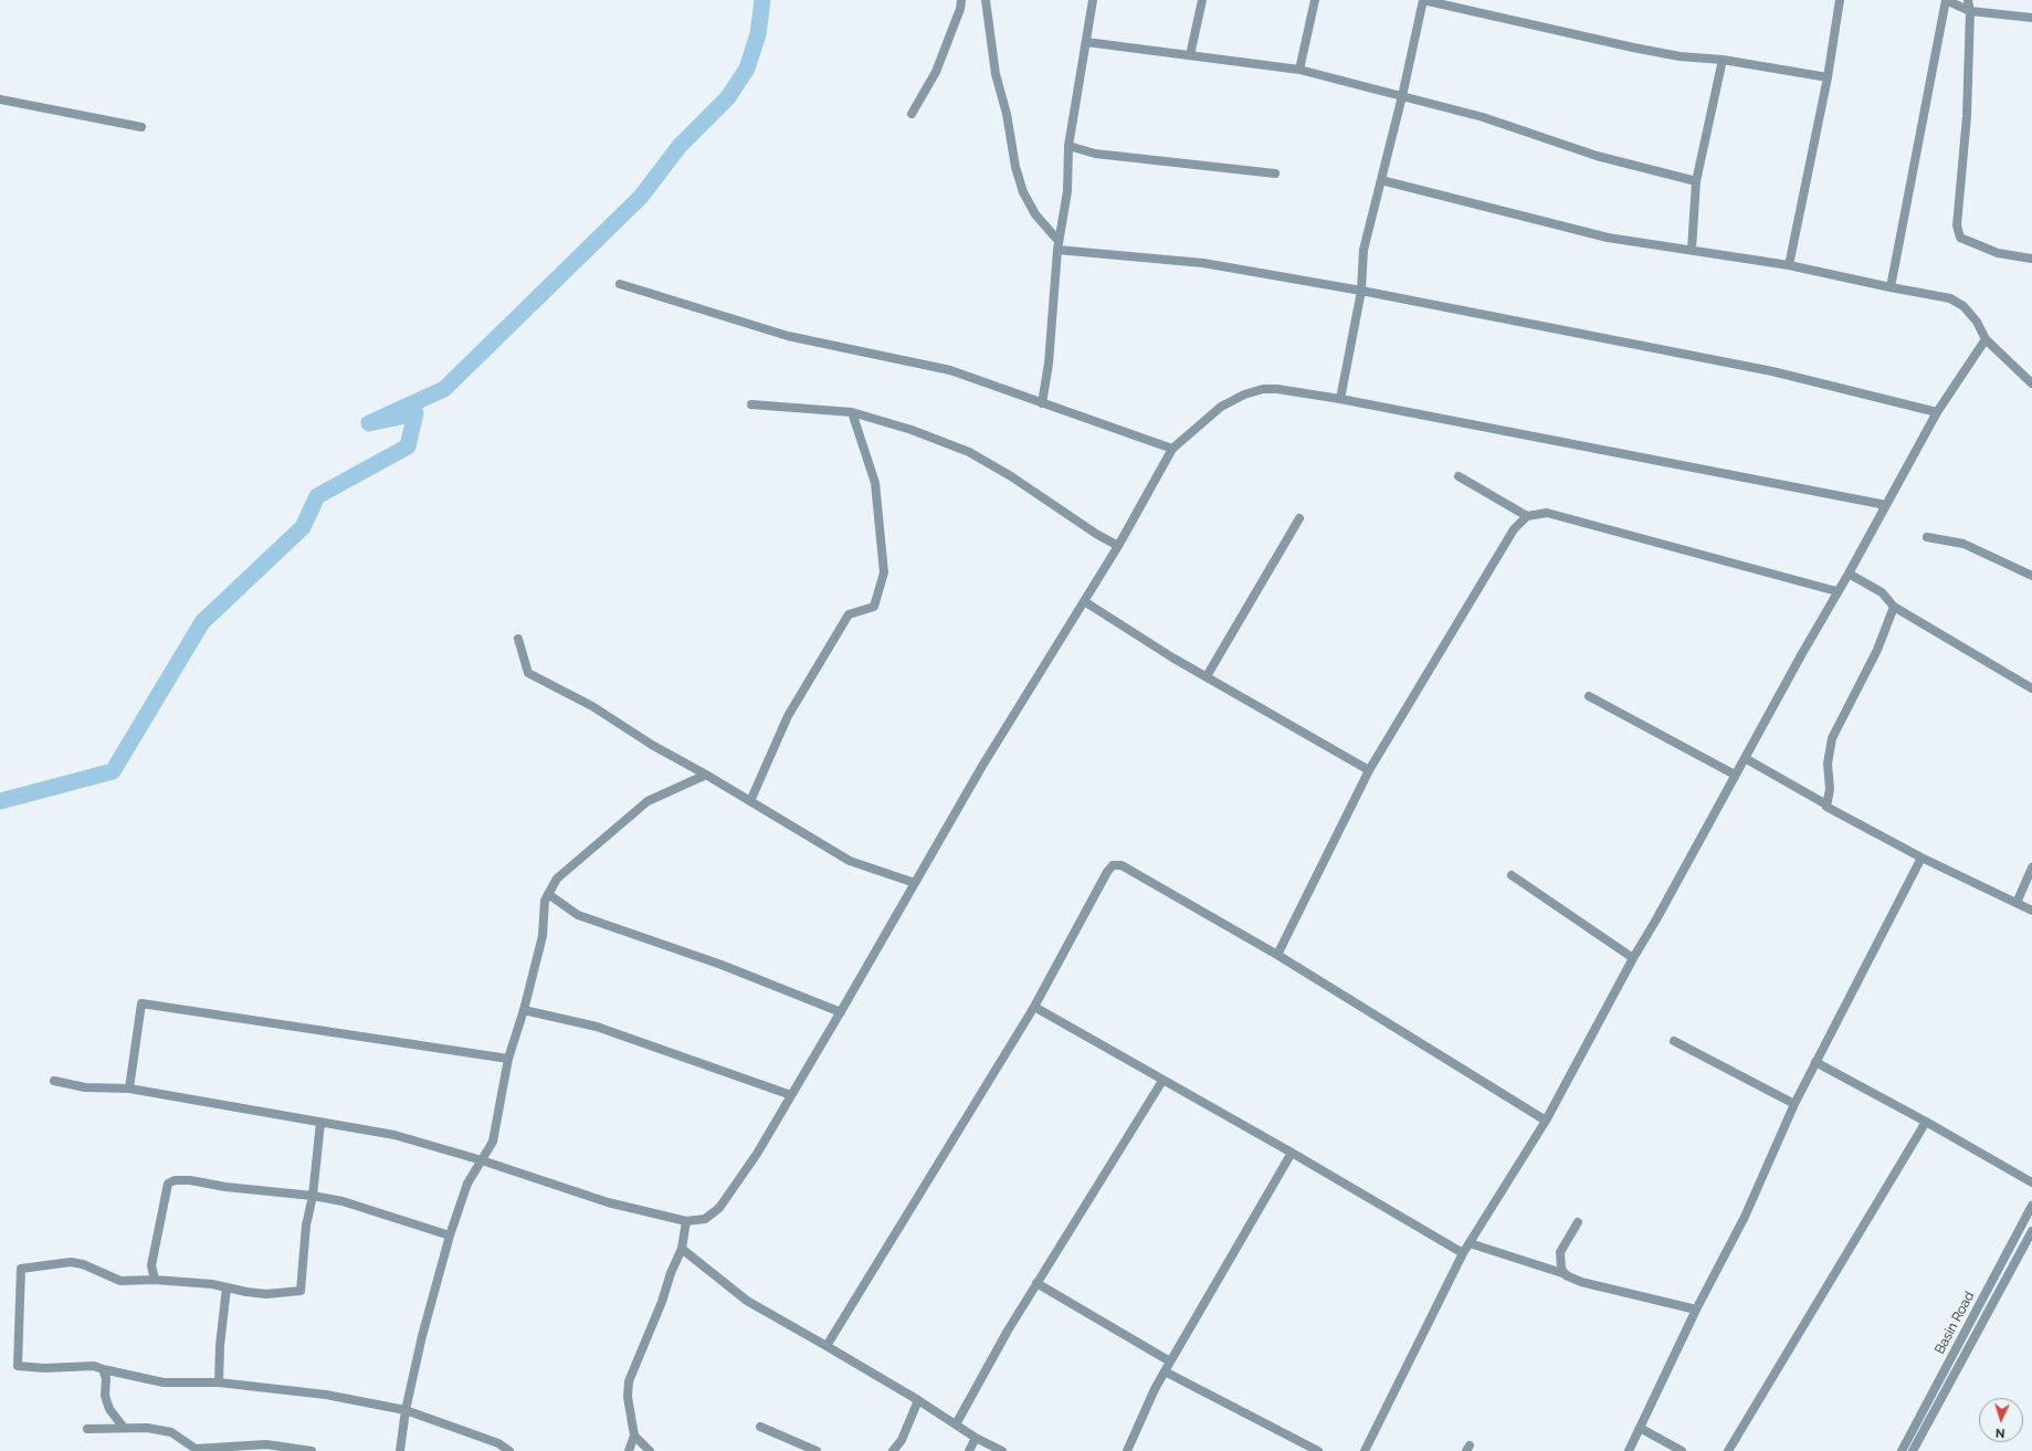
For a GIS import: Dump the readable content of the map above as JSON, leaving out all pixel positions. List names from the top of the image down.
{
  "streets": {
    "street": ["Basin Road"]
  },
  "north": "bottom"
}
